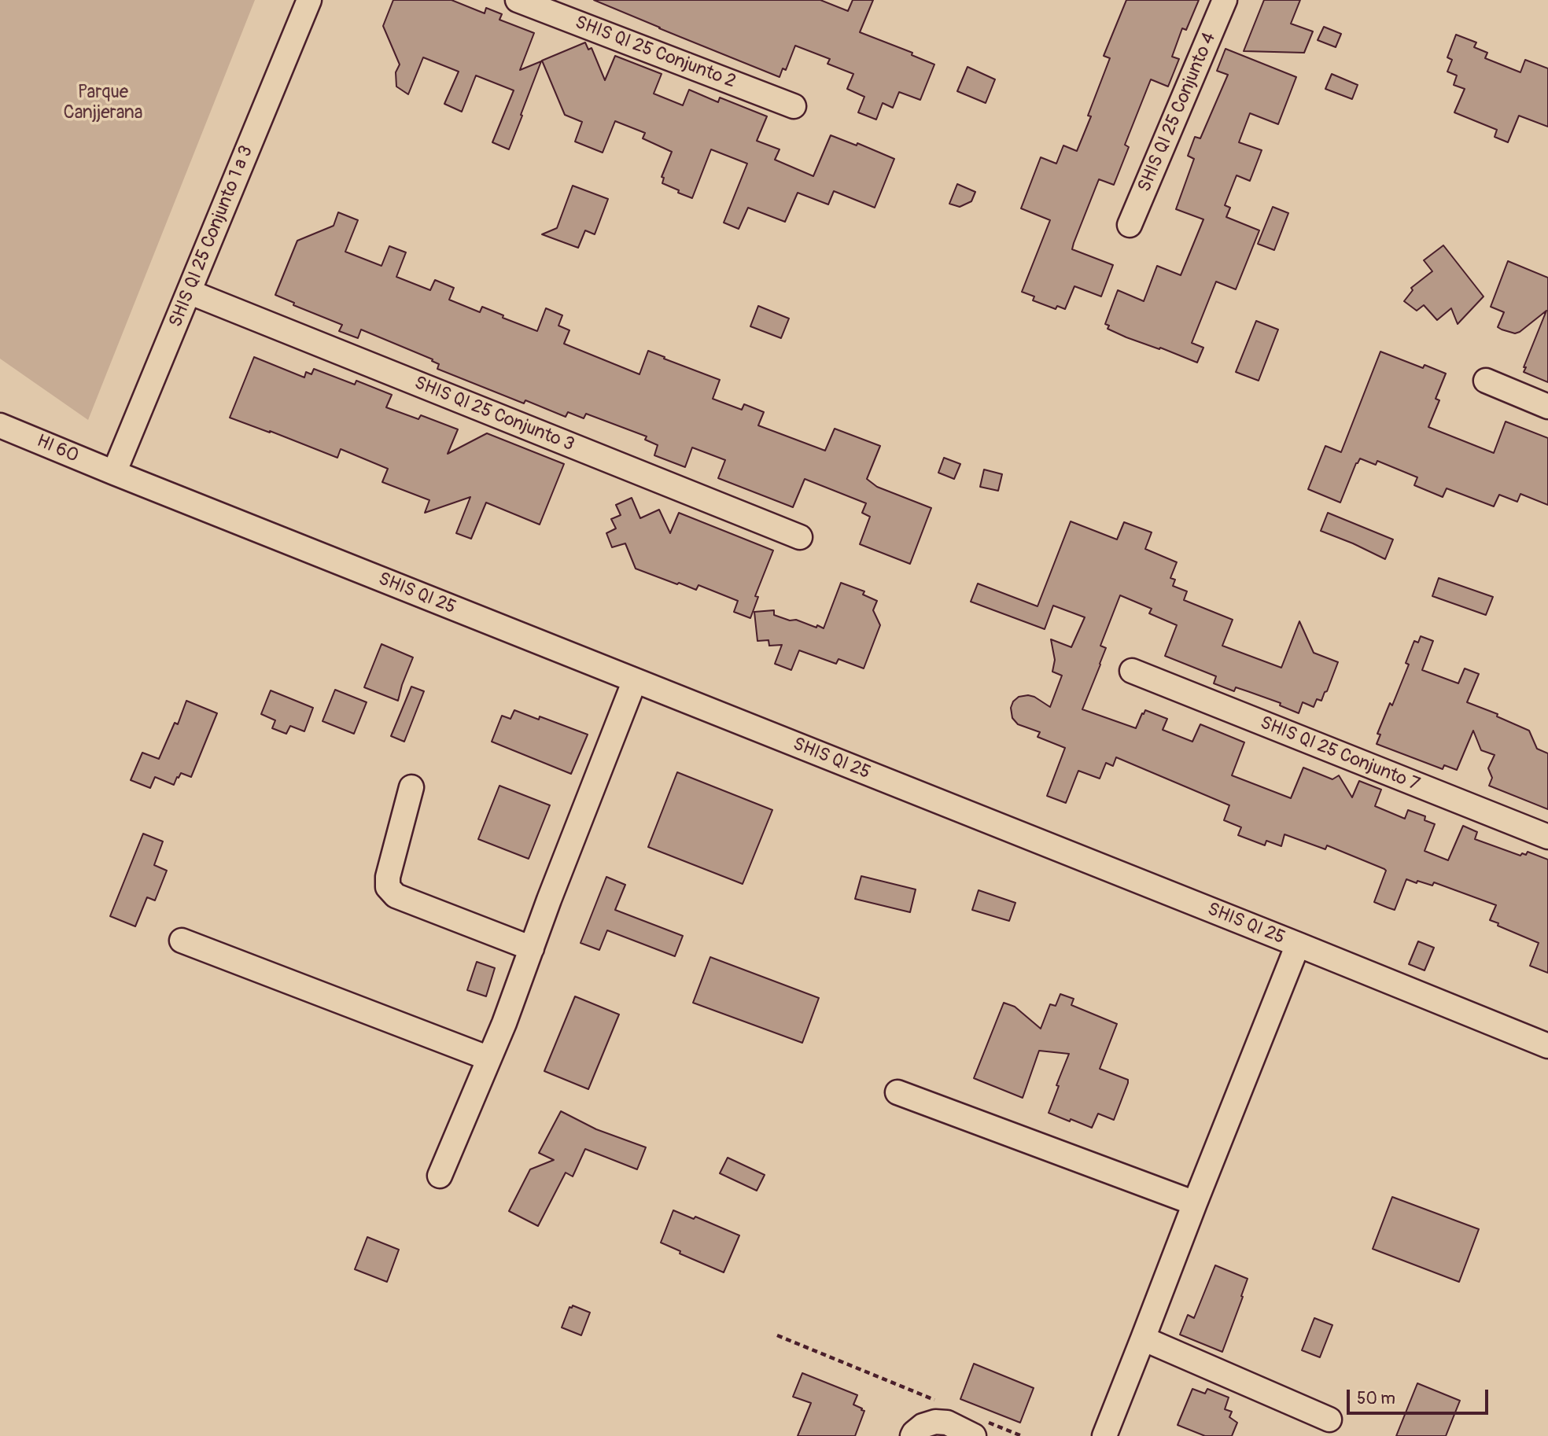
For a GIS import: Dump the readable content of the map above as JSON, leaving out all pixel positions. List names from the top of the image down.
{
  "streets": {
    "street": [
      "SHIS QI 25 Conjunto 2",
      "SHIS QI 25 Conjunto 4",
      "SHIS QI 25 Conjunto 1 a 3",
      "SHIS QI 25 Conjunto 3",
      "HI 60",
      "SHIS QI 25",
      "SHIS QI 25 Conjunto 7"
    ]
  },
  "crossings": [
    ["SHIS QI 25 Conjunto 1 a 3", "SHIS QI 25 Conjunto 3"],
    ["SHIS QI 25 Conjunto 1 a 3", "HI 60"],
    ["SHIS QI 25 Conjunto 1 a 3", "SHIS QI 25"],
    ["HI 60", "SHIS QI 25"]
  ],
  "parks": ["Parque Canjjerana"],
  "scale_bar": "50 m"
}
